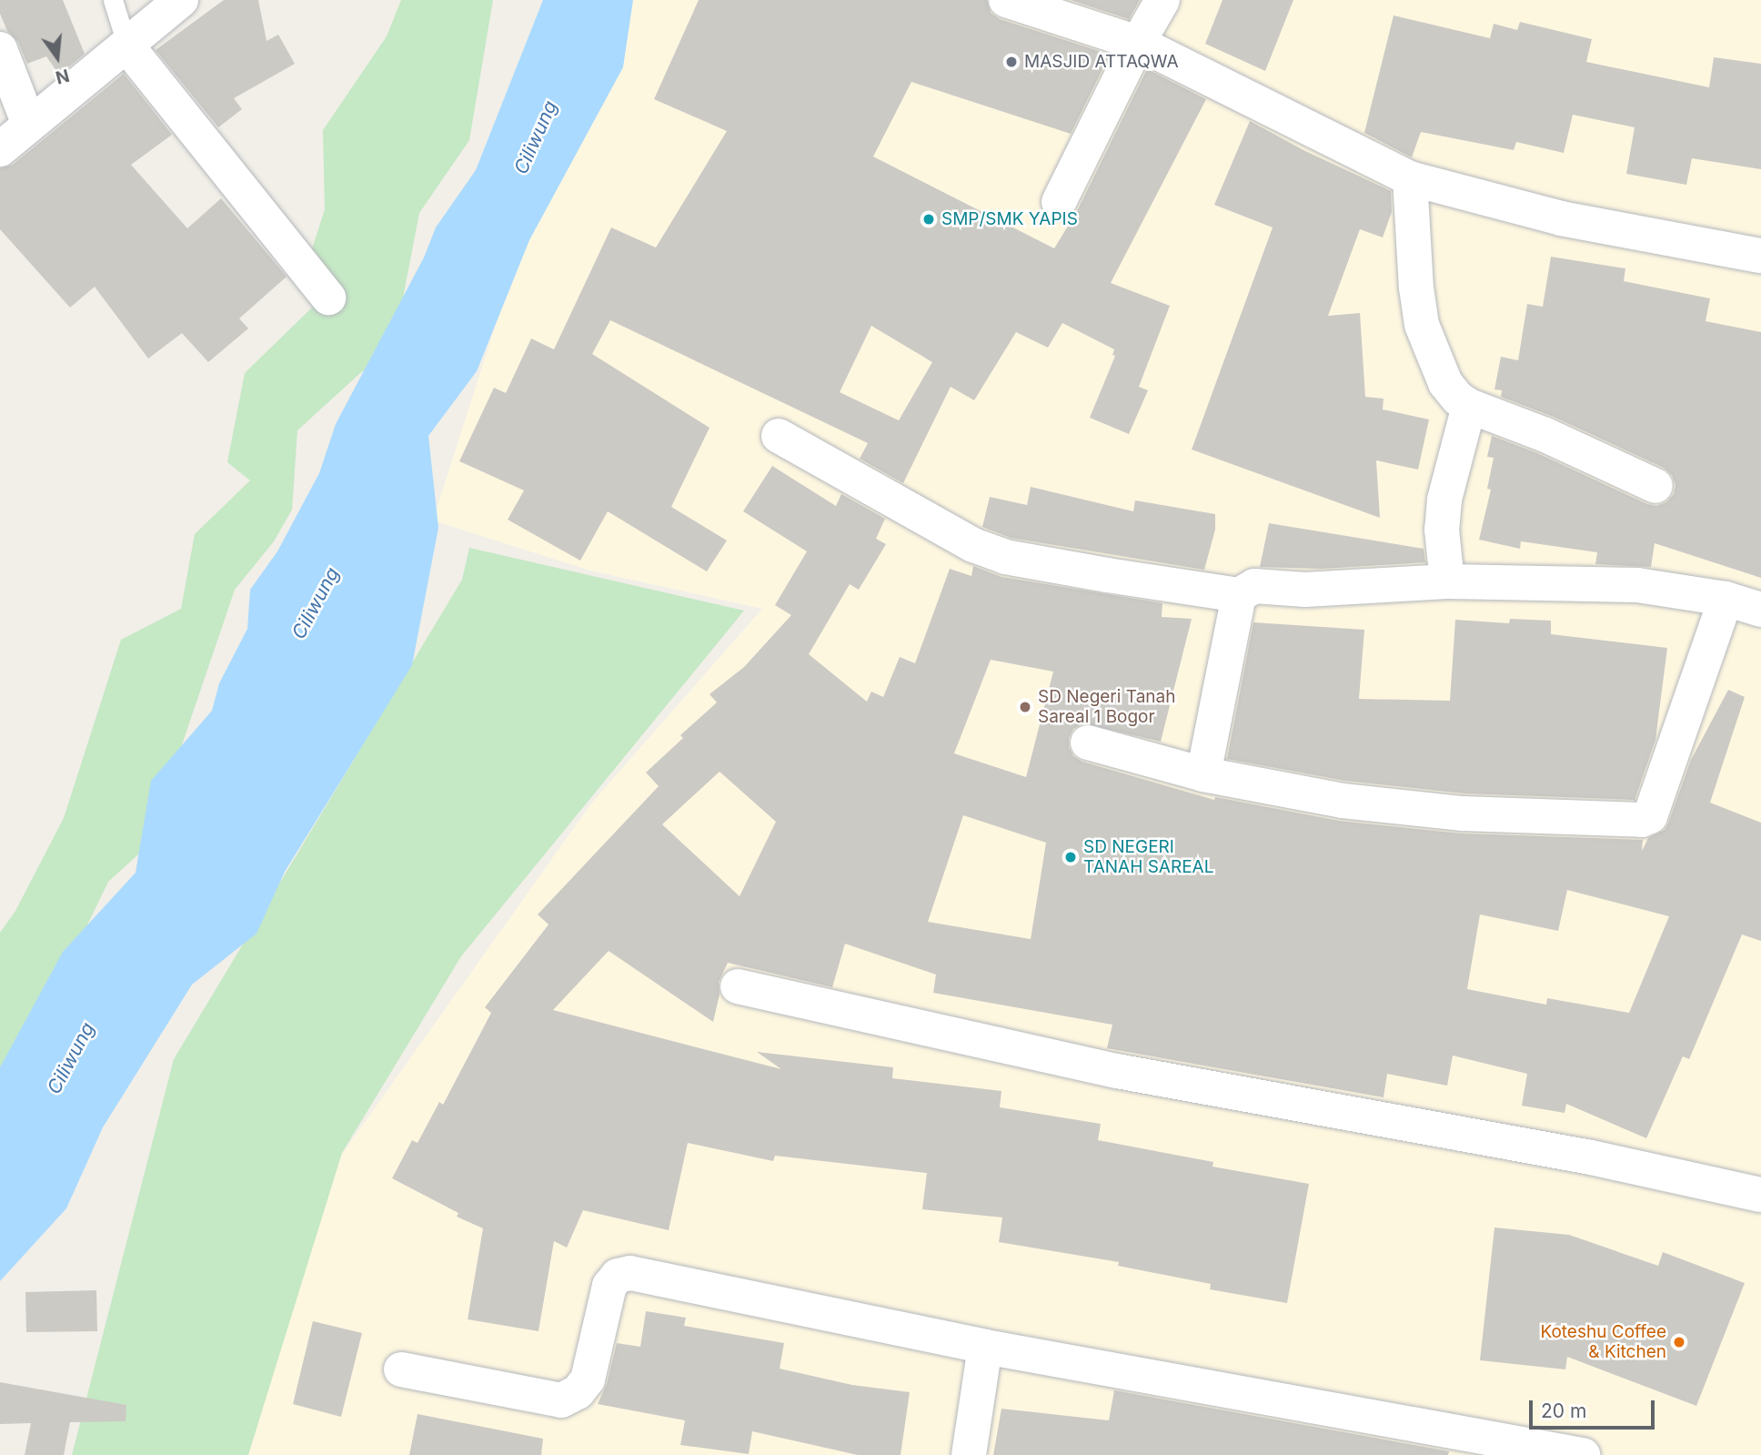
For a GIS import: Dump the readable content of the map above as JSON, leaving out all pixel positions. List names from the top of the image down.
{
  "water": ["Ciliwung"],
  "places": [
    "MASJID ATTAQWA",
    "SMP/SMK YAPIS",
    "SD Negeri Tanah Sareal 1 Bogor",
    "SD NEGERI TANAH SAREAL",
    "Koteshu Coffee & Kitchen"
  ],
  "scale_bar": "20 m",
  "north": "bottom"
}
